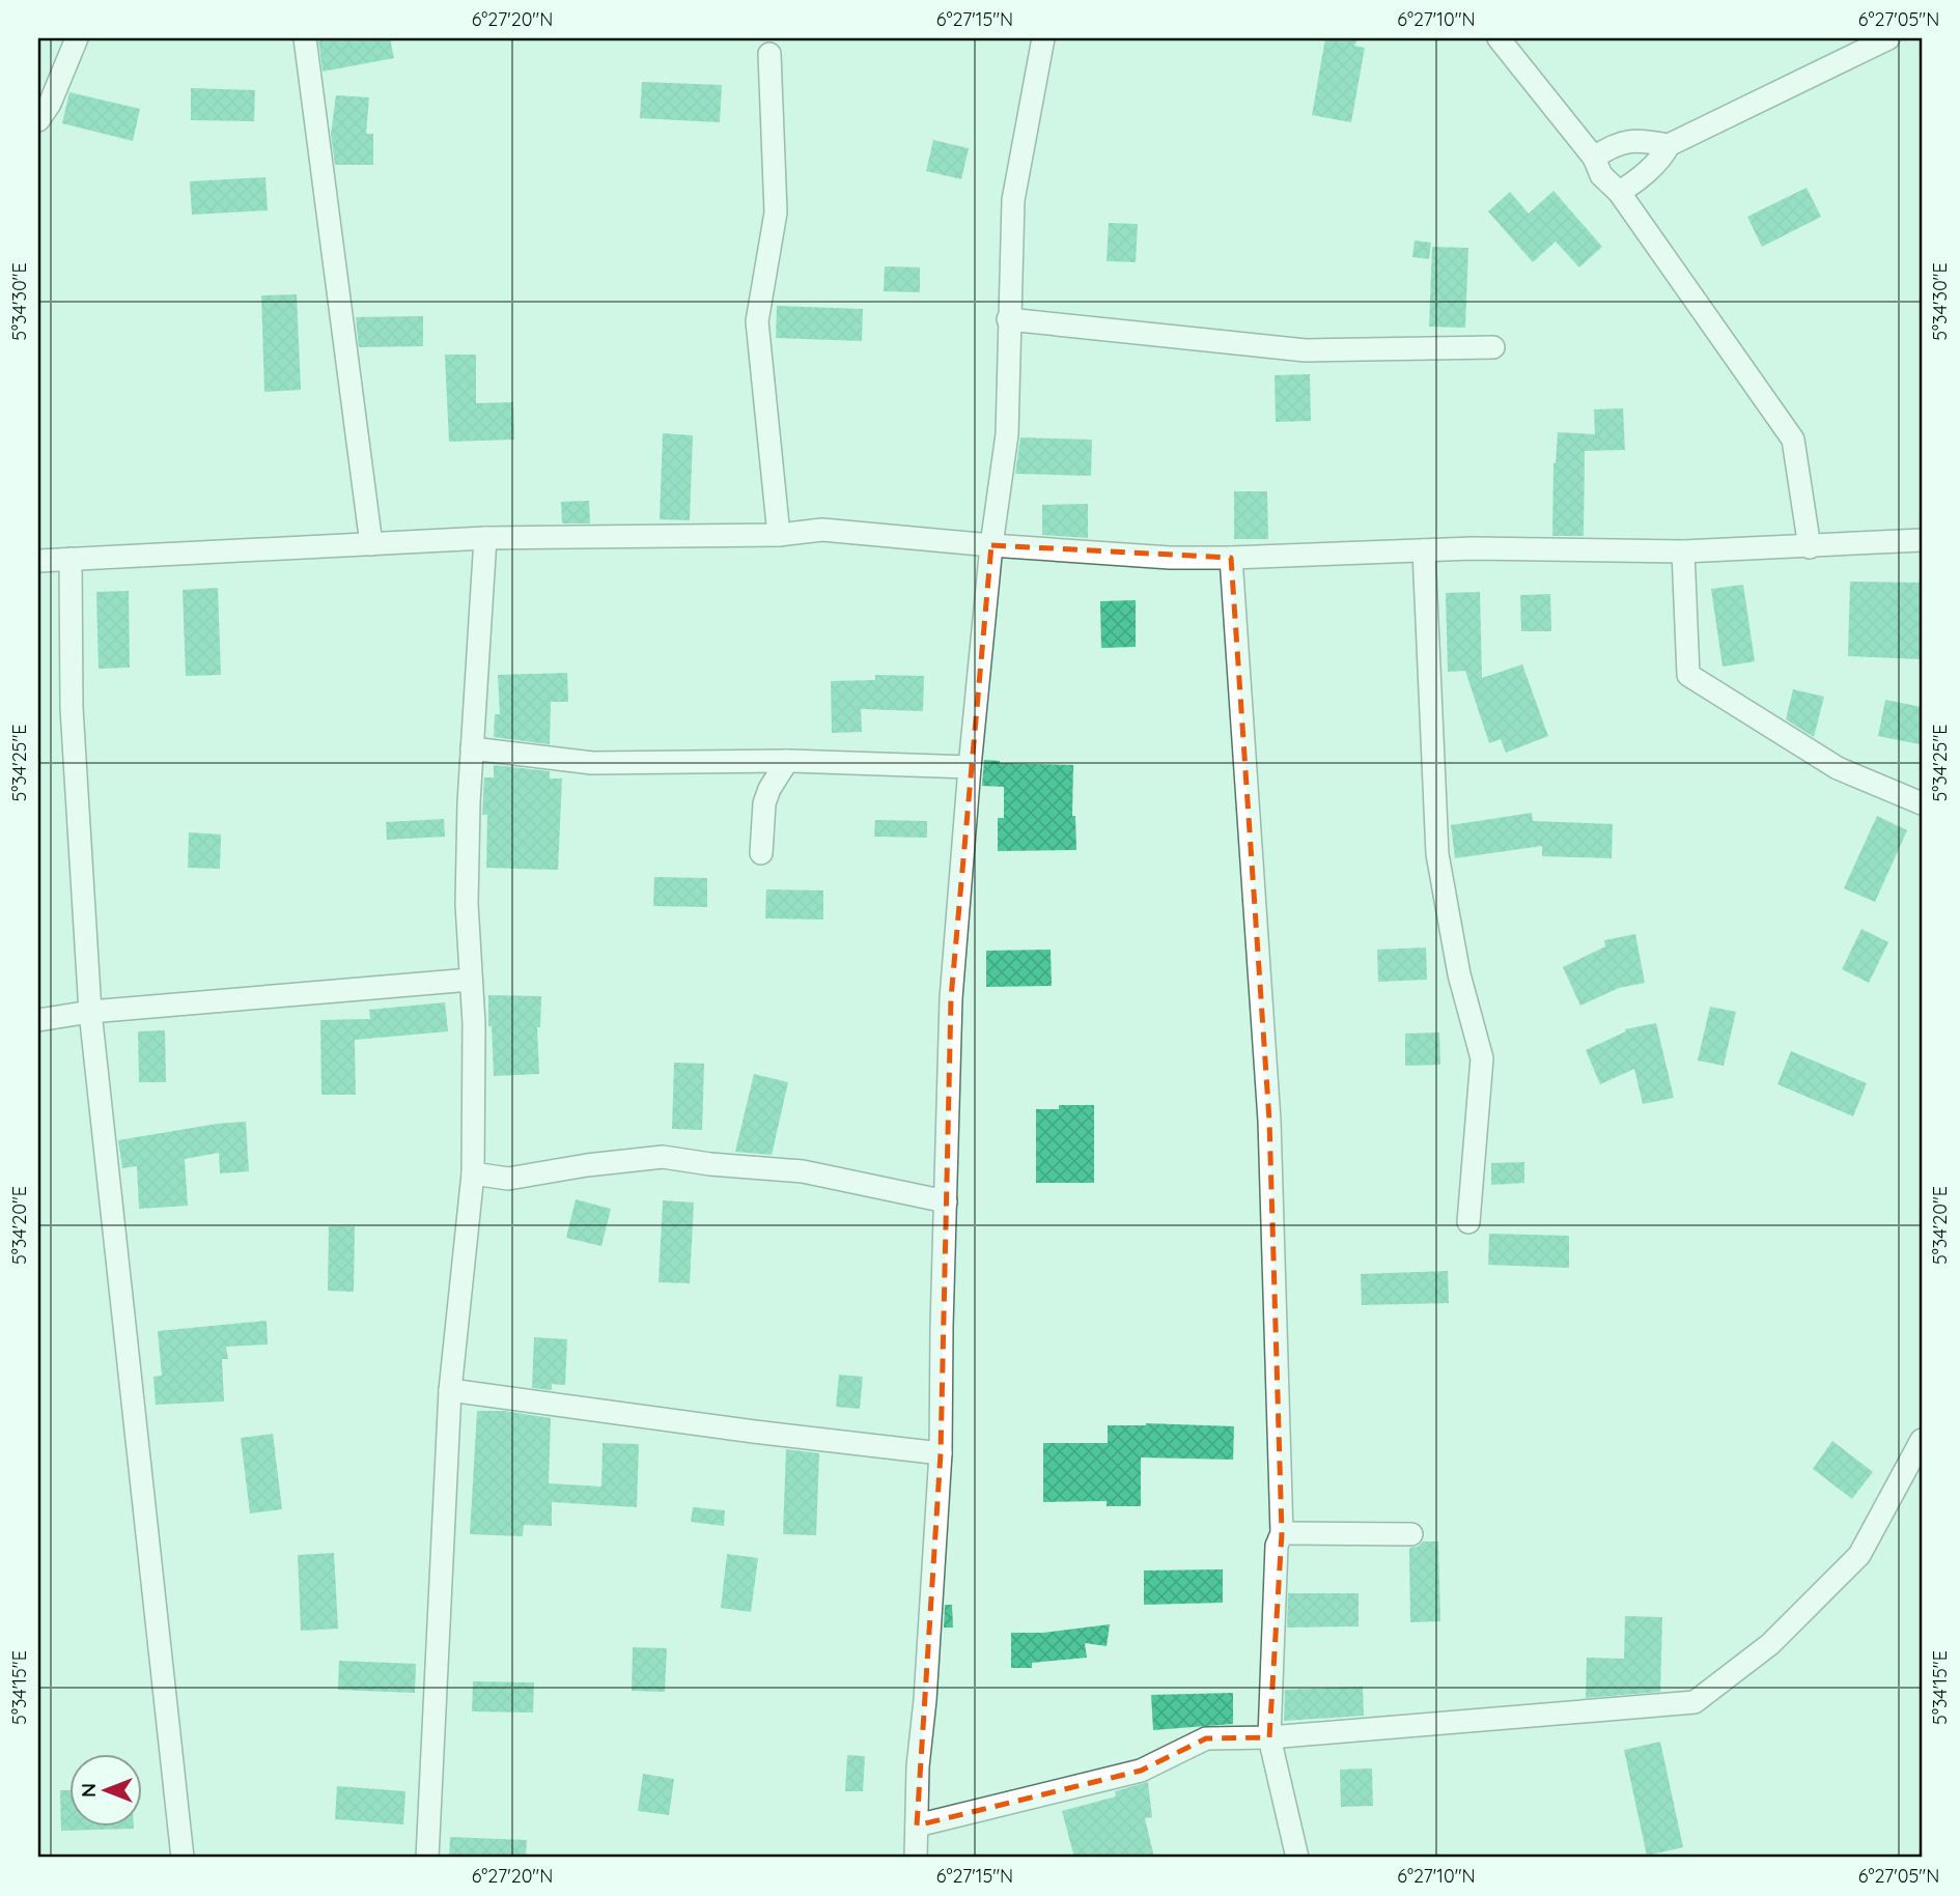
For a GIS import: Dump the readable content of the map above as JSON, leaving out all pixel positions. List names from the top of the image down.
{
  "north": "left",
  "coordinates": [
    "6°27'20\"N",
    "6°27'15\"N",
    "6°27'10\"N",
    "6°27'05\"N",
    "5°34'30\"E",
    "5°34'25\"E",
    "5°34'20\"E",
    "5°34'15\"E"
  ]
}
